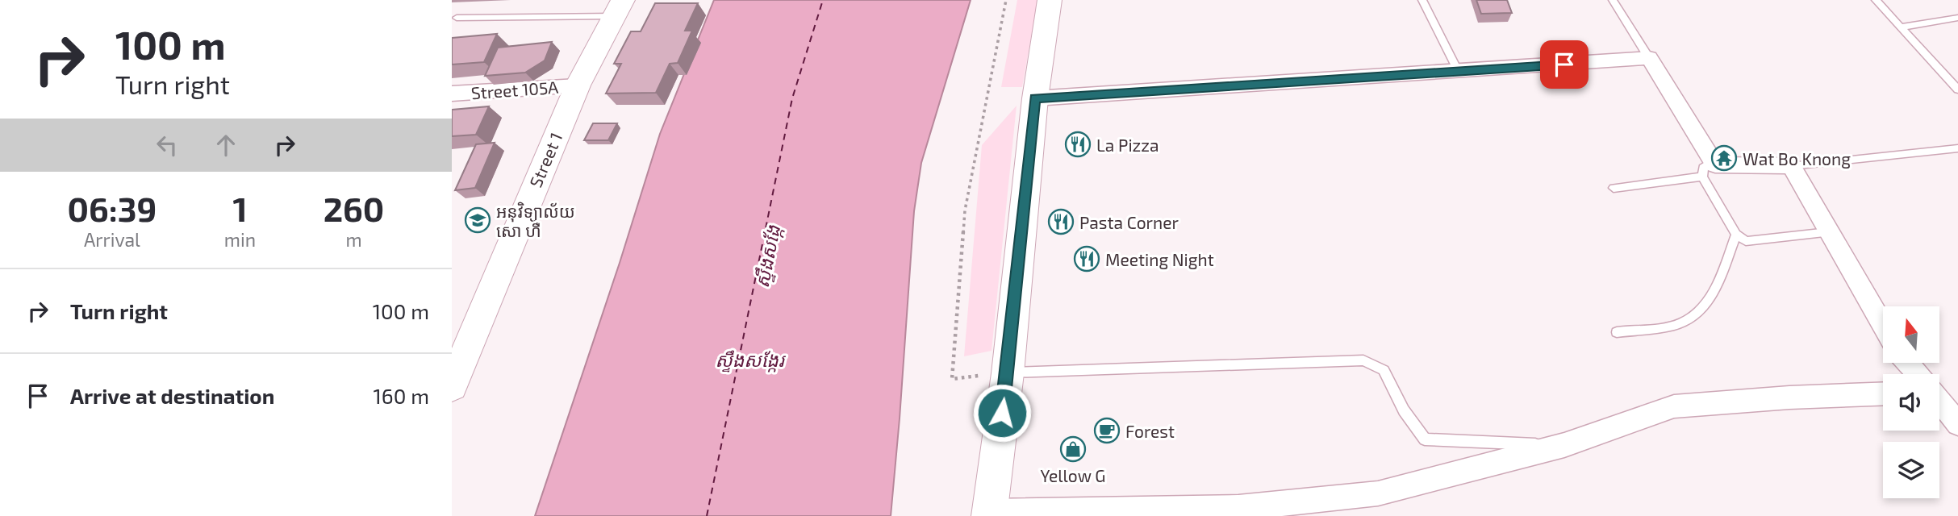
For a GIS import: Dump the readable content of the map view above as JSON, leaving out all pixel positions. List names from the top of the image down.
{
  "streets": {
    "street": ["Street 105A", "Street 1"]
  },
  "crossings": [
    ["Street 105A", "Street 1"]
  ],
  "water": ["ស្ទឹងសង្កែ", "ស្ទឹងសង្កែរ"],
  "places": {
    "restaurant": ["La Pizza", "Pasta Corner", "Meeting Night"],
    "temple": ["Wat Bo Knong"],
    "school or university": ["អនុវិទ្យាល័យ សោ ហឺ"],
    "cafe": ["Forest"],
    "shop": ["Yellow G"]
  },
  "north": "top",
  "page": {
    "turn": ["100 m", "Turn right"],
    "eta": [
      "06:39",
      "Arrival",
      "1",
      "min",
      "260",
      "m"
    ],
    "list": [
      {
        "name": "Turn right",
        "value": "100 m"
      },
      {
        "name": "Arrive at destination",
        "value": "160 m"
      }
    ]
  }
}
